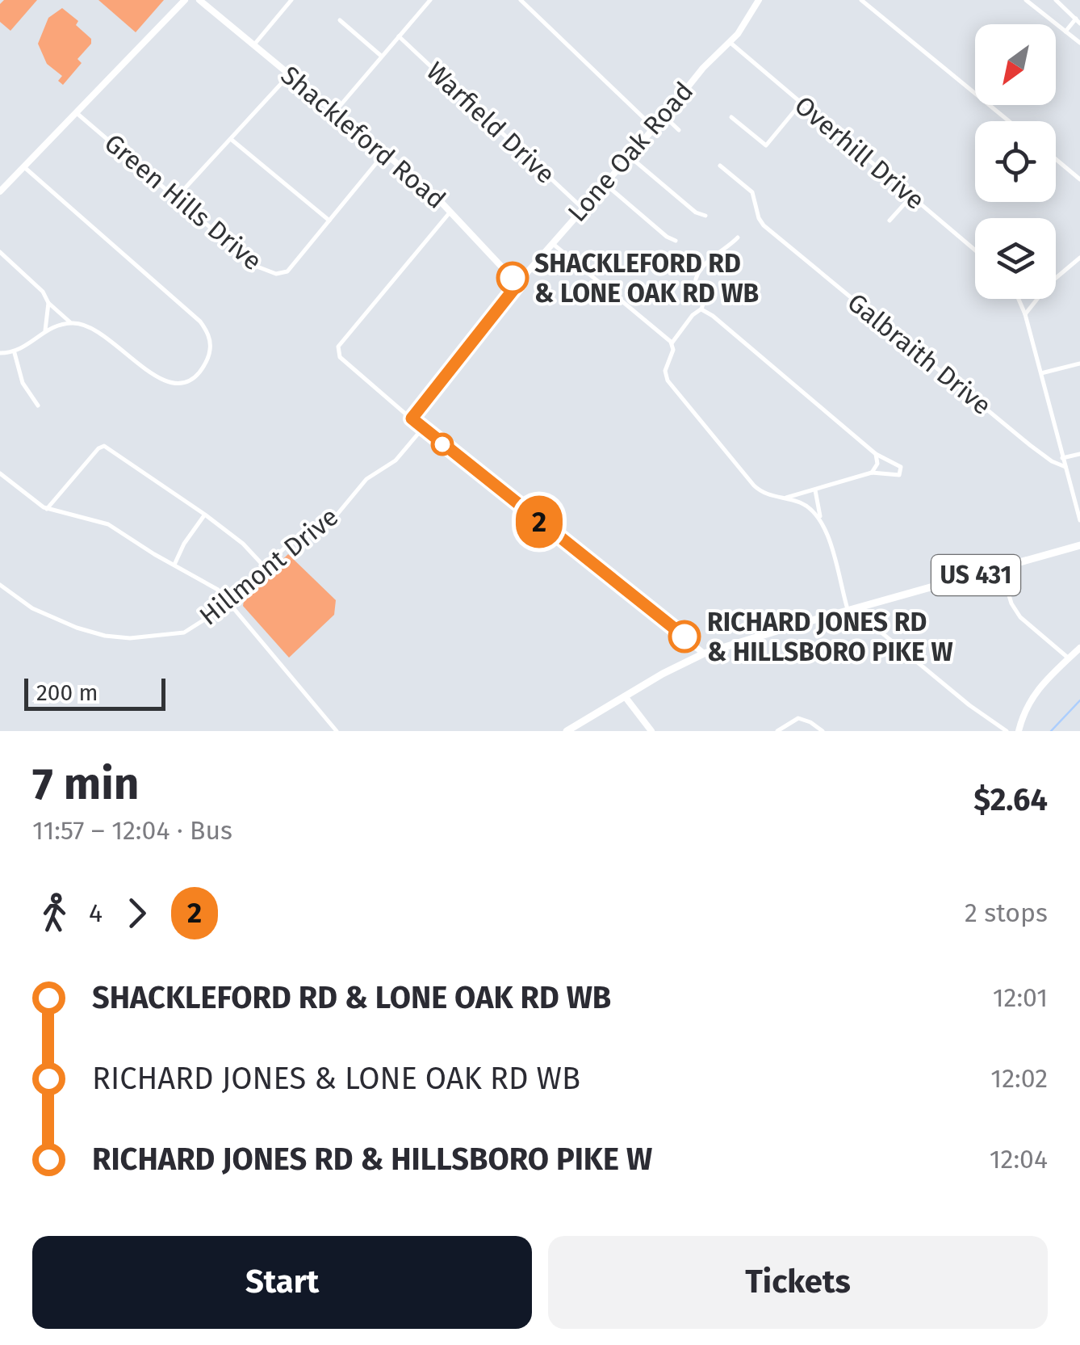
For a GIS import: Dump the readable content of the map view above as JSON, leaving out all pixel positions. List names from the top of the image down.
{
  "streets": {
    "main road": ["US 431"],
    "street": [
      "Warfield Drive",
      "Shackleford Road",
      "Lone Oak Road",
      "Overhill Drive",
      "Green Hills Drive",
      "Galbraith Drive",
      "Hillmont Drive"
    ]
  },
  "crossings": [
    ["Warfield Drive", "Lone Oak Road"],
    ["Shackleford Road", "Lone Oak Road"],
    ["Shackleford Road", "Green Hills Drive"],
    ["Lone Oak Road", "Overhill Drive"]
  ],
  "places": ["SHACKLEFORD RD & LONE OAK RD WB", "RICHARD JONES RD & HILLSBORO PIKE W"],
  "lines": ["bus line 2"],
  "scale_bar": "200 m",
  "north": "bottom left",
  "page": {
    "on_map": "2",
    "scale": "200 m",
    "heading": ["7 min", "11:57 – 12:04 · Bus", "$2.64"],
    "legs": ["4", "2", "2 stops"],
    "list": [
      {
        "name": "SHACKLEFORD RD & LONE OAK RD WB",
        "value": "12:01"
      },
      {
        "name": "RICHARD JONES & LONE OAK RD WB",
        "value": "12:02"
      },
      {
        "name": "RICHARD JONES RD & HILLSBORO PIKE W",
        "value": "12:04"
      }
    ],
    "buttons": ["Start", "Tickets"]
  }
}
